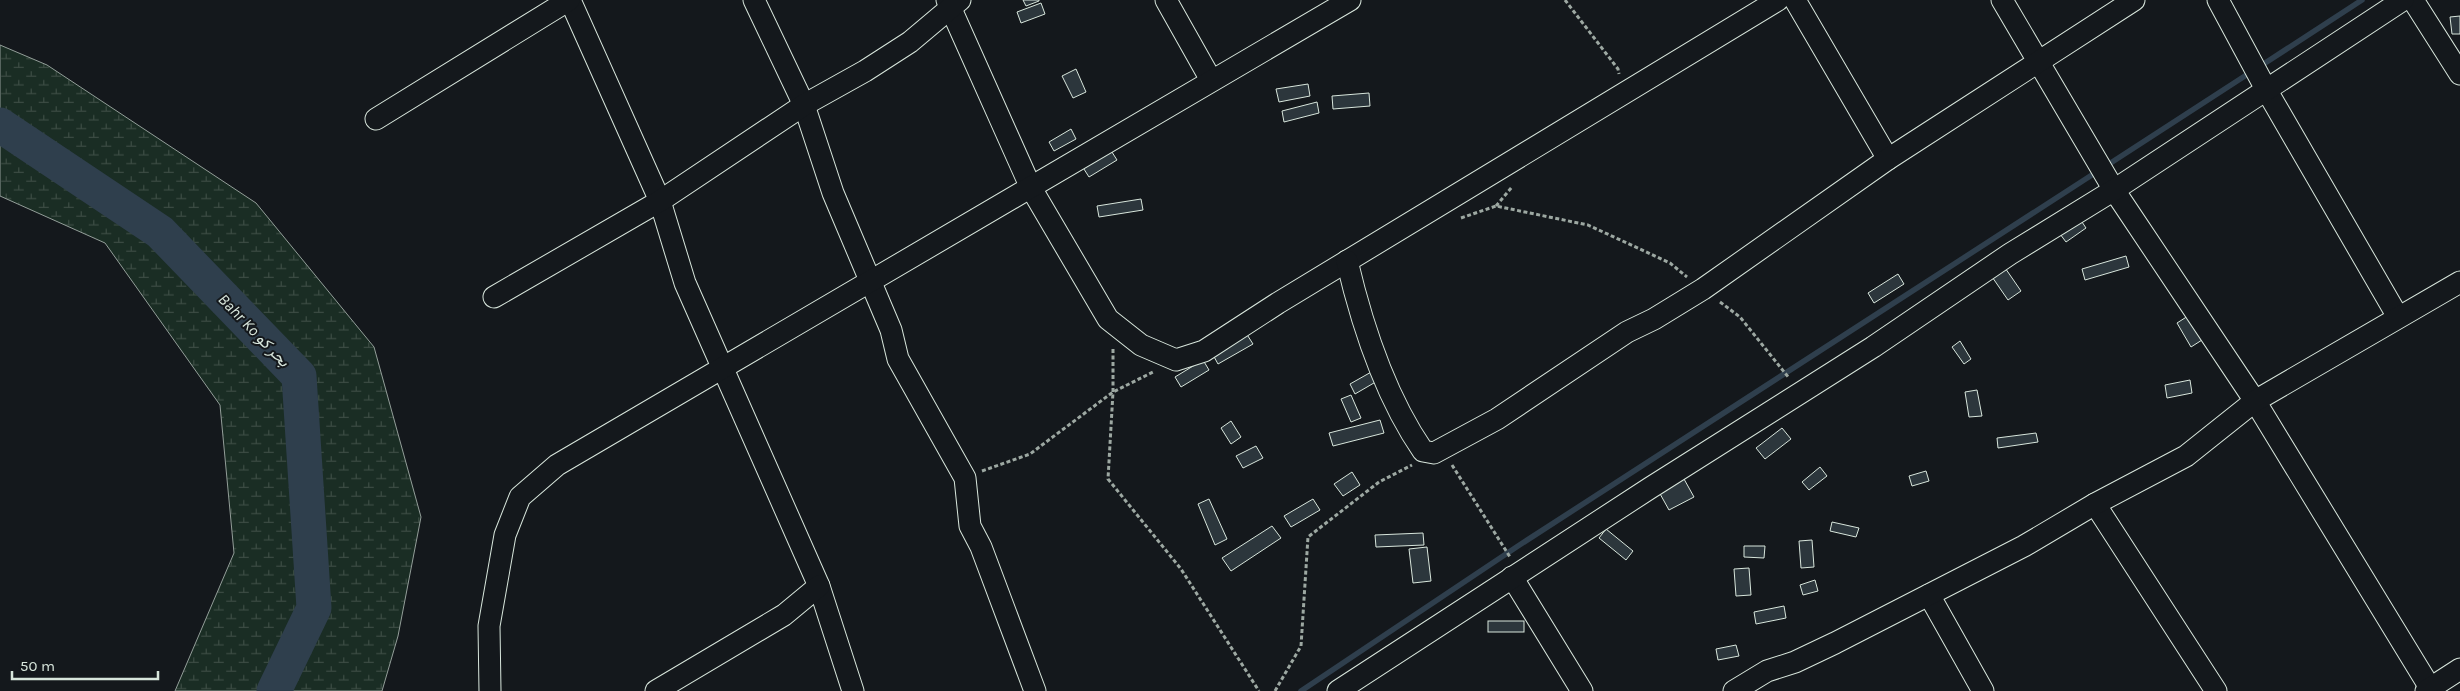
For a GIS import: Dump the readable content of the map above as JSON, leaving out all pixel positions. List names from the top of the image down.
{
  "water": ["Bahr Ko بحر كو"],
  "scale_bar": "50 m"
}
